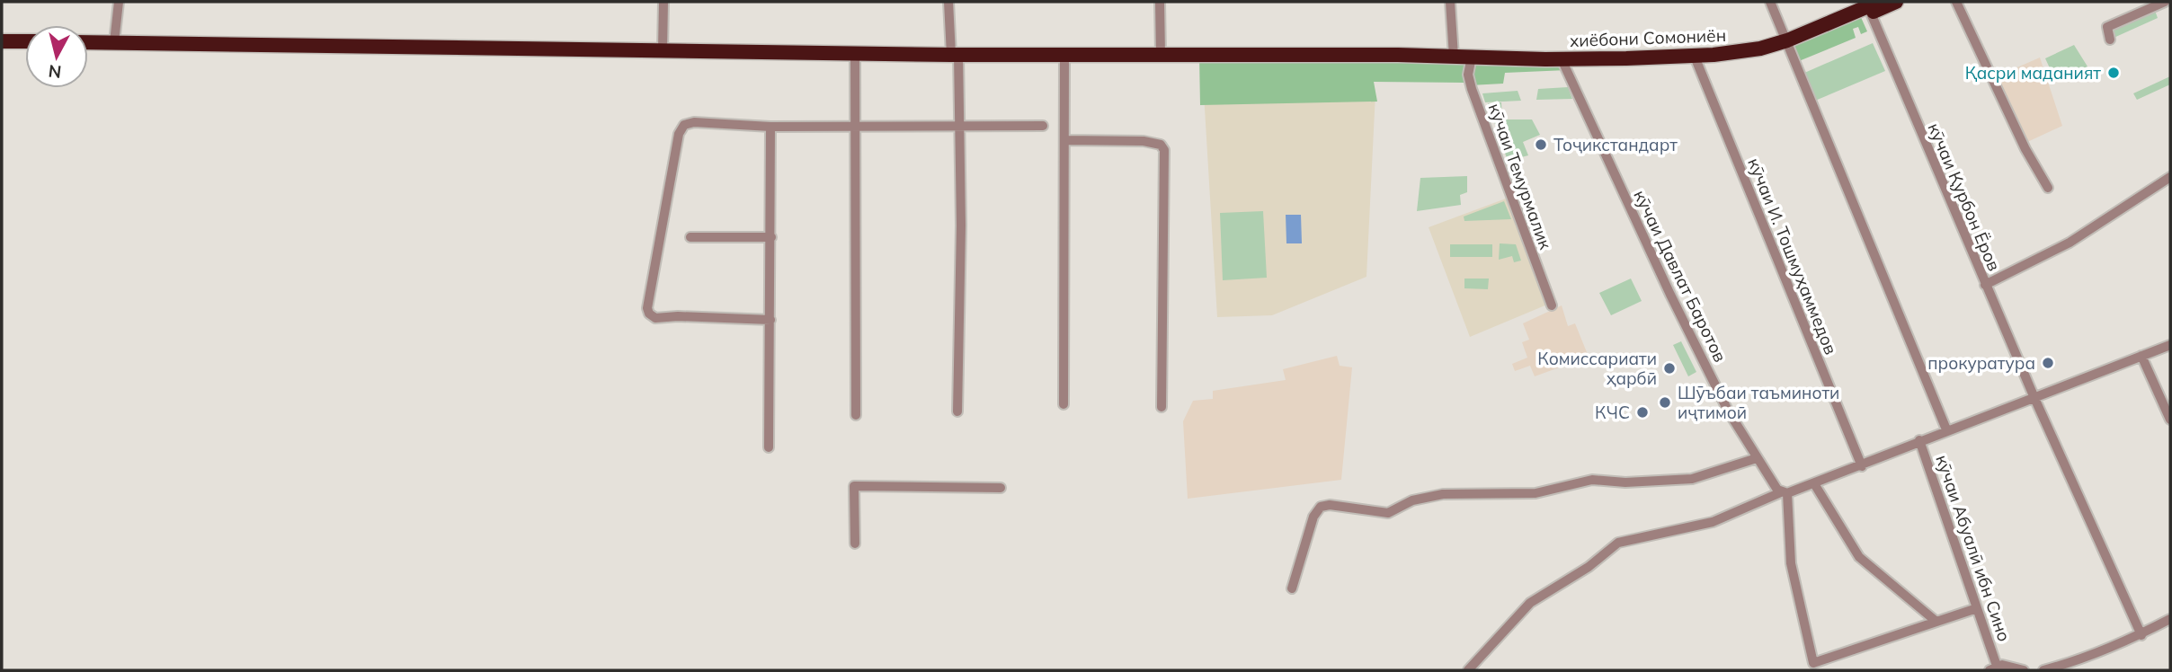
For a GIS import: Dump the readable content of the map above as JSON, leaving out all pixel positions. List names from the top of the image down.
{
  "streets": {
    "highway": ["хиёбони Сомониён"],
    "street": [
      "кӯчаи Темурмалик",
      "кӯчаи Қурбон Ёров",
      "кӯчаи И. Тошмуҳаммедов",
      "кӯчаи Давлат Баротов",
      "кӯчаи Абуалӣ ибн Сино"
    ]
  },
  "crossings": [
    ["хиёбони Сомониён", "кӯчаи Темурмалик"],
    ["хиёбони Сомониён", "кӯчаи Қурбон Ёров"],
    ["хиёбони Сомониён", "кӯчаи И. Тошмуҳаммедов"],
    ["хиёбони Сомониён", "кӯчаи Давлат Баротов"]
  ],
  "places": [
    "Қасри маданият",
    "Тоҷикстандарт",
    "прокуратура",
    "Комиссариати ҳарбӣ",
    "Шӯъбаи таъминоти иҷтимоӣ",
    "КЧС"
  ],
  "north": "bottom"
}
